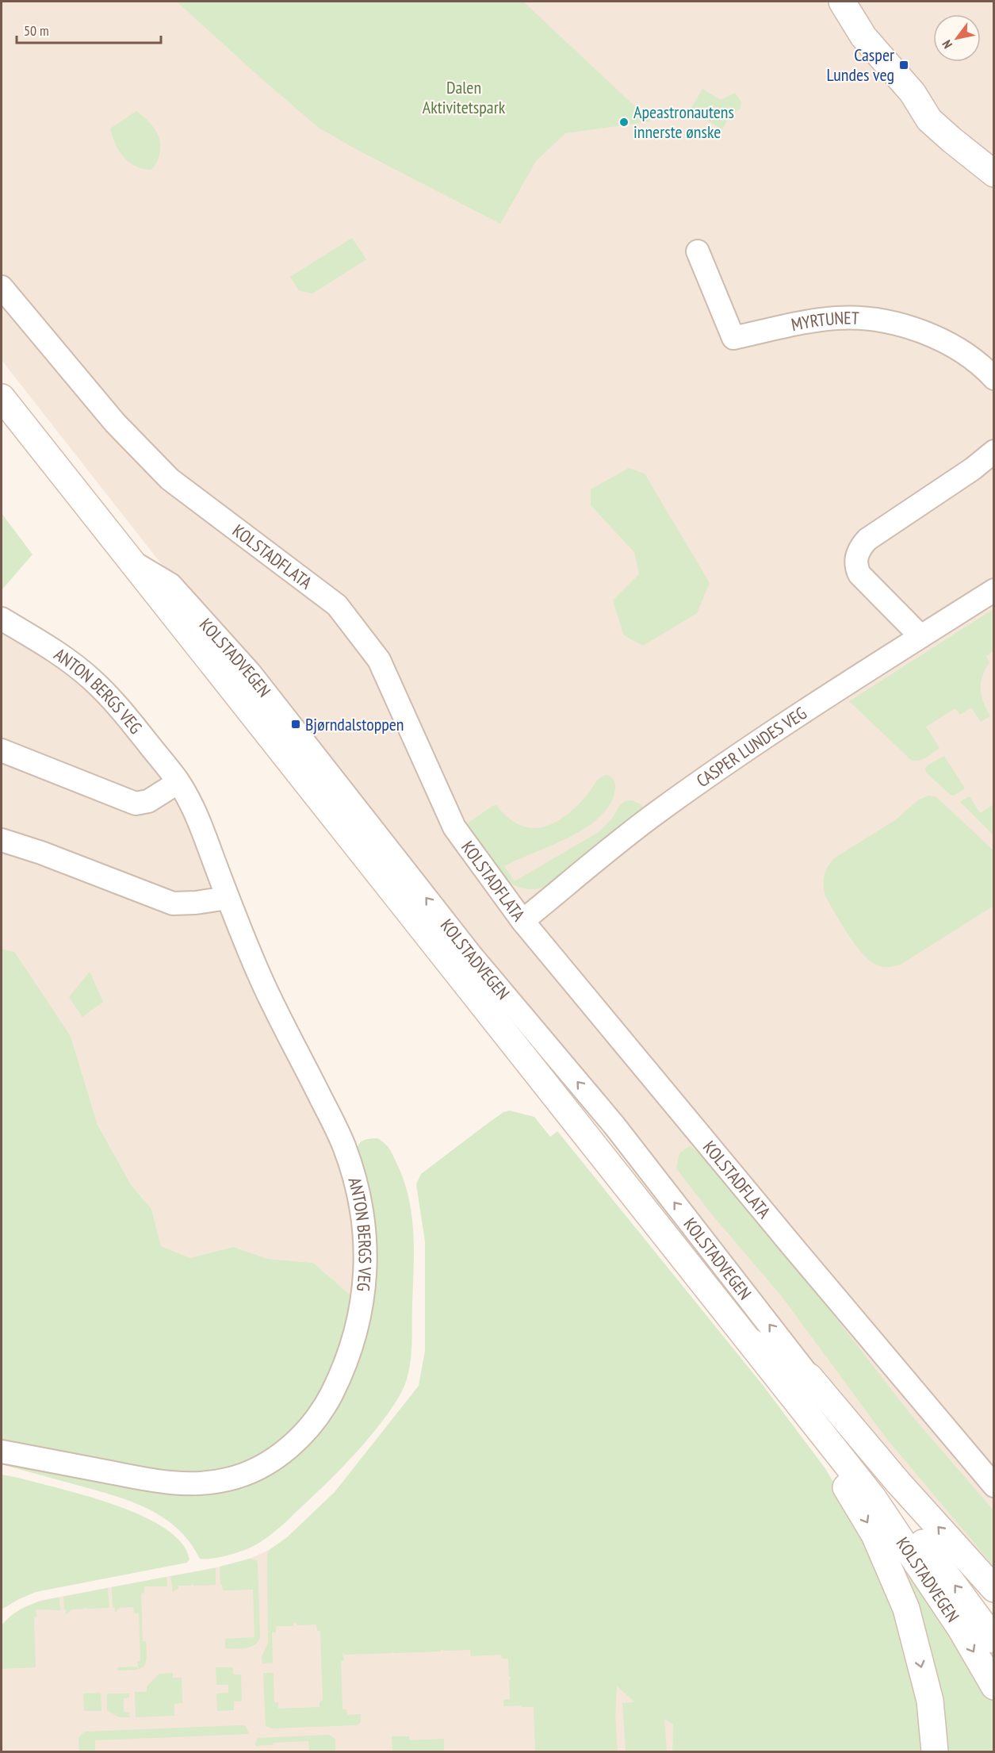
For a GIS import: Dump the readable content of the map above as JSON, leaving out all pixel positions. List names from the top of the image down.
{
  "streets": {
    "main road": ["KOLSTADVEGEN"],
    "street": [
      "MYRTUNET",
      "KOLSTADFLATA",
      "ANTON BERGS VEG",
      "CASPER LUNDES VEG"
    ]
  },
  "crossings": [
    ["KOLSTADFLATA", "CASPER LUNDES VEG"]
  ],
  "parks": ["Dalen Aktivitetspark"],
  "places": {
    "transit": ["Casper Lundes veg", "Bjørndalstoppen"],
    "other": ["Apeastronautens innerste ønske"]
  },
  "scale_bar": "50 m",
  "north": "bottom left"
}
